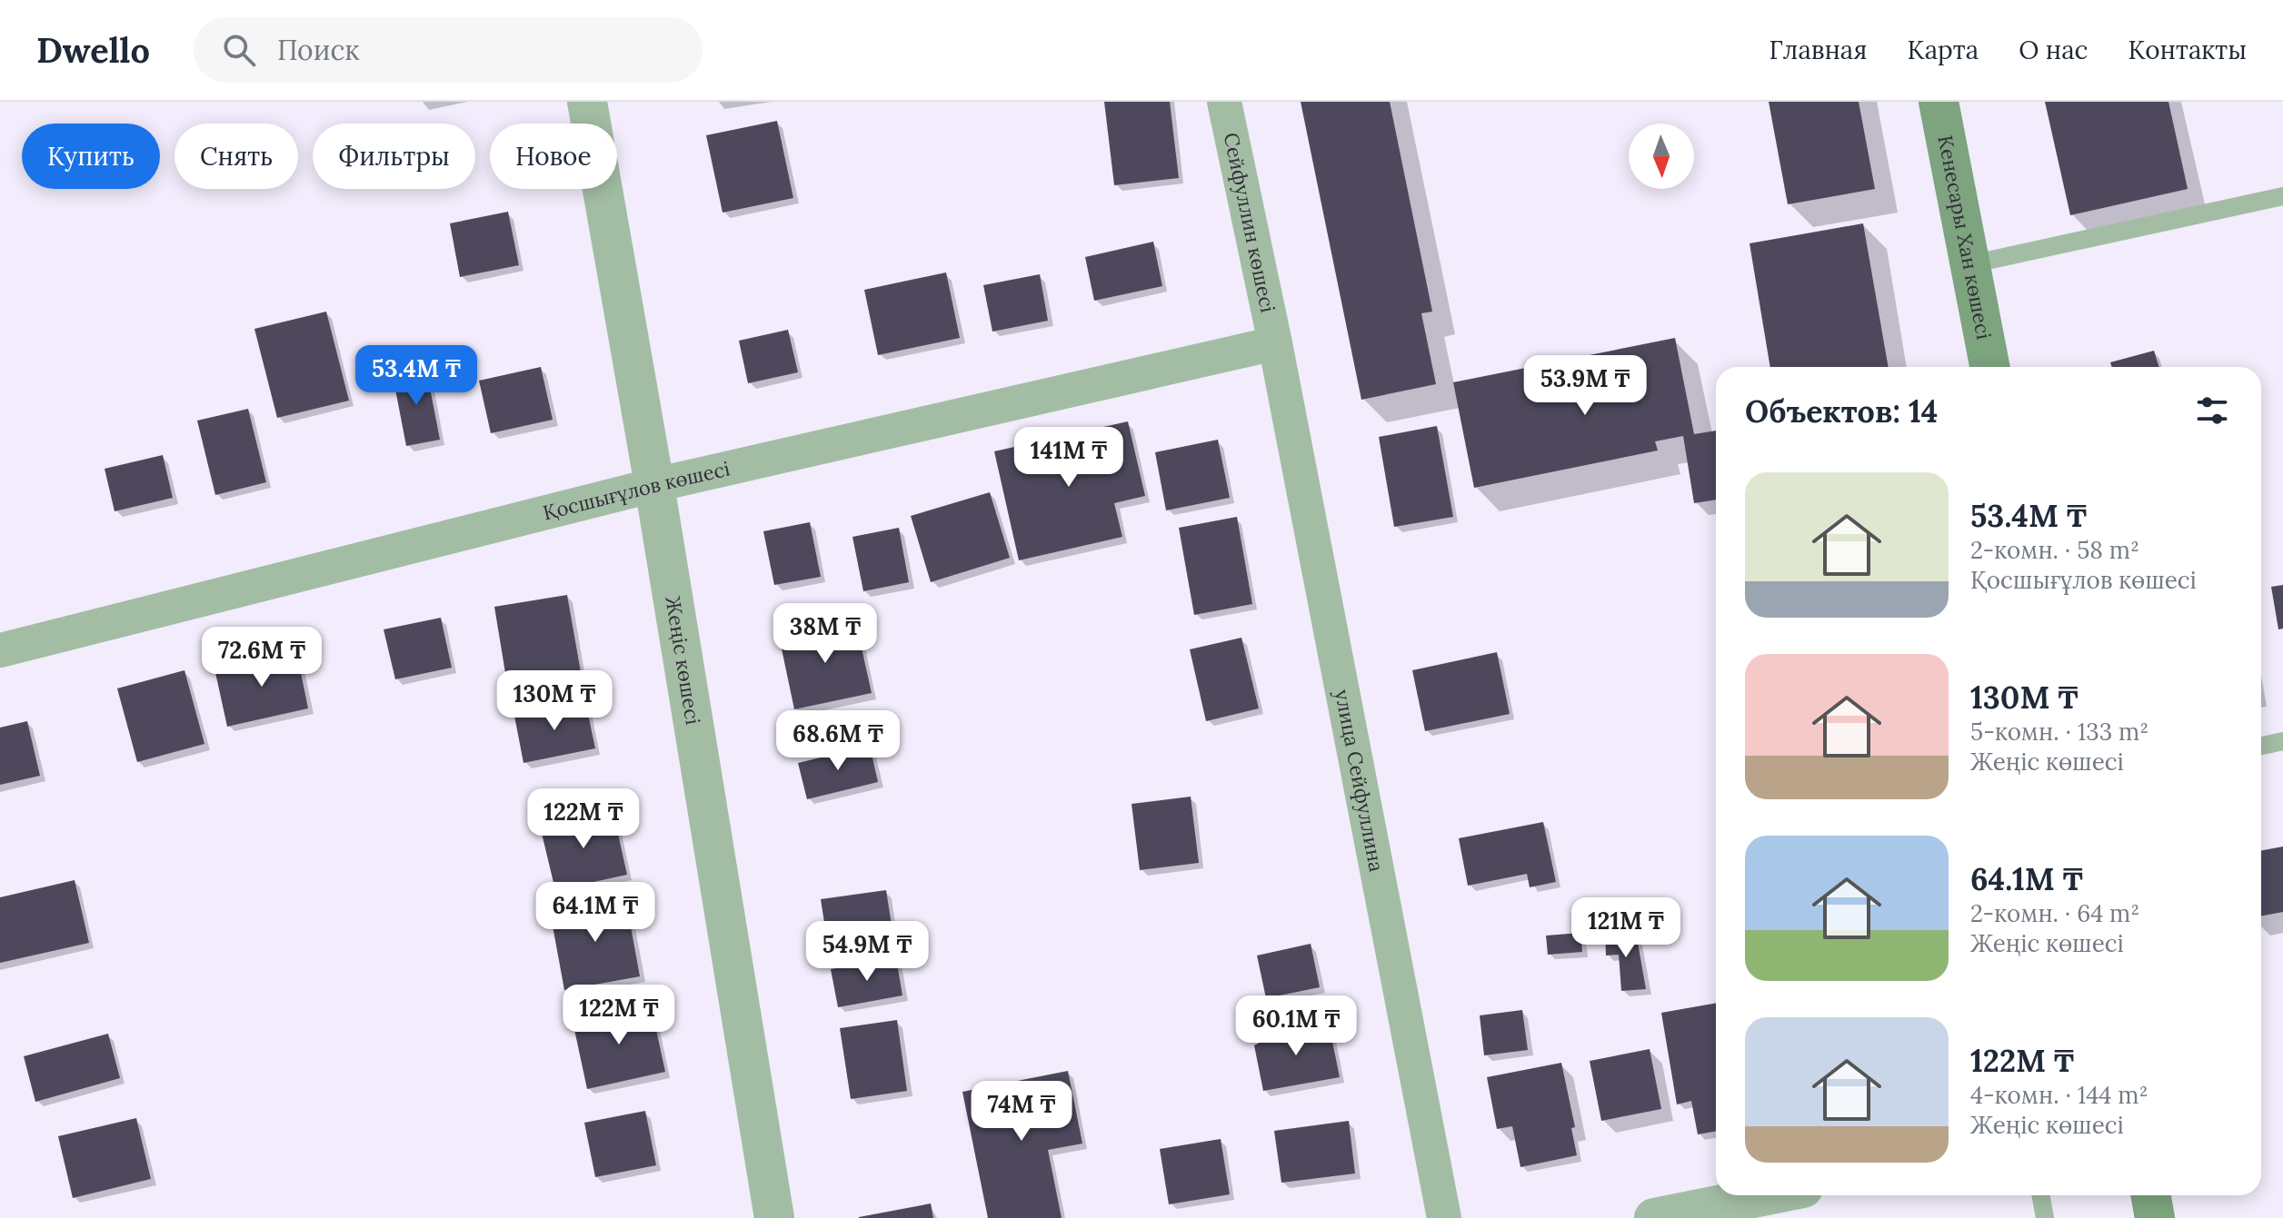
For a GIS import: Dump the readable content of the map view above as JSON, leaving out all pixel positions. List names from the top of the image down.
{
  "streets": {
    "main road": ["Кенесары Хан көшесі"],
    "street": [
      "Сейфуллин көшесі",
      "Қосшығұлов көшесі",
      "Жеңіс көшесі",
      "улица Сейфуллина"
    ]
  },
  "crossings": [
    ["Сейфуллин көшесі", "Қосшығұлов көшесі"],
    ["Сейфуллин көшесі", "улица Сейфуллина"],
    ["Қосшығұлов көшесі", "Жеңіс көшесі"],
    ["Қосшығұлов көшесі", "улица Сейфуллина"]
  ],
  "north": "bottom",
  "page": {
    "header": "Dwello",
    "search": "Поиск",
    "nav": [
      "Главная",
      "Карта",
      "О нас",
      "Контакты"
    ],
    "chip": [
      "Купить",
      "Снять",
      "Фильтры",
      "Новое"
    ],
    "price": [
      "53.4M ₸",
      "53.9M ₸",
      "141M ₸",
      "38M ₸",
      "72.6M ₸",
      "130M ₸",
      "68.6M ₸",
      "122M ₸",
      "64.1M ₸",
      "121M ₸",
      "54.9M ₸",
      "122M ₸",
      "60.1M ₸",
      "74M ₸"
    ],
    "heading": "Объектов: 14",
    "list": [
      {
        "name": "53.4M ₸",
        "note": "2-комн. · 58 m² · Қосшығұлов көшесі"
      },
      {
        "name": "130M ₸",
        "note": "5-комн. · 133 m² · Жеңіс көшесі"
      },
      {
        "name": "64.1M ₸",
        "note": "2-комн. · 64 m² · Жеңіс көшесі"
      },
      {
        "name": "122M ₸",
        "note": "4-комн. · 144 m² · Жеңіс көшесі"
      }
    ]
  }
}
